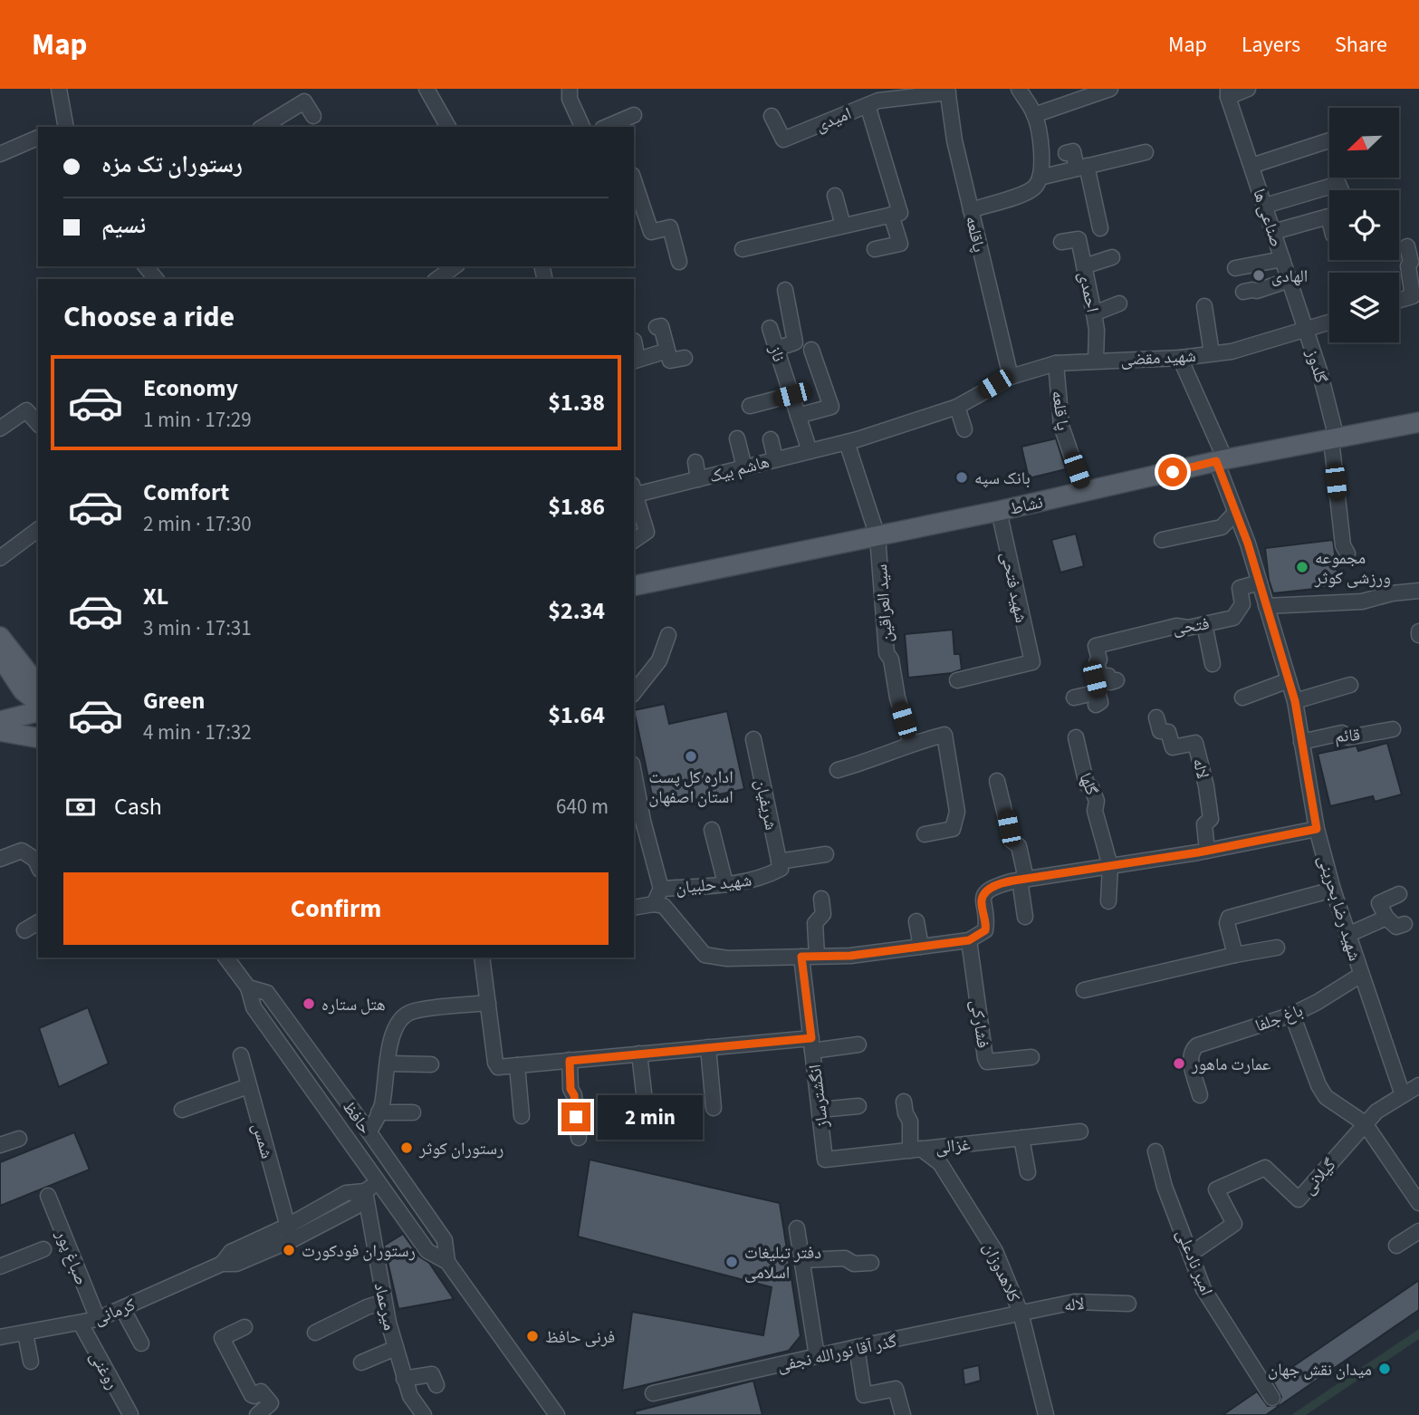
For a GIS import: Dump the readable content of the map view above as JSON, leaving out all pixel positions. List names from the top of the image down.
{
  "streets": {
    "main road": ["نشاط"],
    "street": [
      "امیدی",
      "صناعی ها",
      "پاقلعه",
      "احمدی",
      "ناز",
      "شهید مقضی",
      "گلدوز",
      "پا قلعه",
      "هاشم بیک",
      "شهید فتحی",
      "سید العراقین",
      "فتحی",
      "قائم",
      "لاله",
      "گلها",
      "شریفیان",
      "شهید حلبیان",
      "شهید رضا بحرینی",
      "باغ جلفا",
      "فشارکی",
      "انگشترساز",
      "حافظ",
      "شمس",
      "غزالی",
      "گیلانی",
      "صباغ پور",
      "امیر نادعلی",
      "کلاهدوزان",
      "میرعماد",
      "کرمانی",
      "گذر آقا نورالله نجفی",
      "روغنی"
    ]
  },
  "crossings": [
    ["امیدی", "پاقلعه"],
    ["صناعی ها", "شهید مقضی"],
    ["صناعی ها", "گلدوز"],
    ["پاقلعه", "شهید مقضی"],
    ["پاقلعه", "هاشم بیک"],
    ["احمدی", "شهید مقضی"],
    ["ناز", "هاشم بیک"],
    ["شهید مقضی", "گلدوز"],
    ["شهید مقضی", "پا قلعه"],
    ["شهید مقضی", "هاشم بیک"],
    ["شهید مقضی", "شهید رضا بحرینی"],
    ["گلدوز", "نشاط"],
    ["پا قلعه", "نشاط"],
    ["نشاط", "شهید فتحی"],
    ["نشاط", "سید العراقین"],
    ["نشاط", "شهید رضا بحرینی"],
    ["فتحی", "شهید رضا بحرینی"],
    ["قائم", "شهید رضا بحرینی"],
    ["لاله", "کلاهدوزان"],
    ["لاله", "گذر آقا نورالله نجفی"],
    ["شریفیان", "شهید حلبیان"],
    ["شهید رضا بحرینی", "باغ جلفا"],
    ["انگشترساز", "غزالی"],
    ["حافظ", "کرمانی"],
    ["شمس", "کرمانی"],
    ["غزالی", "کلاهدوزان"],
    ["گیلانی", "امیر نادعلی"],
    ["صباغ پور", "کرمانی"],
    ["کلاهدوزان", "گذر آقا نورالله نجفی"],
    ["میرعماد", "کرمانی"],
    ["کرمانی", "روغنی"]
  ],
  "places": [
    "الهادی",
    "بانک سپه",
    "مجموعه ورزشی کوثر",
    "اداره کل پست استان اصفهان",
    "هتل ستاره",
    "عمارت ماهور",
    "رستوران کوثر",
    "رستوران فودکورت",
    "دفتر تبلیغات اسلامی",
    "فرنی حافظ",
    "میدان نقش جهان"
  ],
  "north": "bottom left",
  "page": {
    "header": "Map",
    "nav": ["Map", "Layers", "Share"],
    "banner": ["رستوران تک مزه", "نسیم"],
    "heading": "Choose a ride",
    "list": [
      {
        "name": "Economy",
        "note": "1 min · 17:29",
        "value": "$1.38"
      },
      {
        "name": "Comfort",
        "note": "2 min · 17:30",
        "value": "$1.86"
      },
      {
        "name": "XL",
        "note": "3 min · 17:31",
        "value": "$2.34"
      },
      {
        "name": "Green",
        "note": "4 min · 17:32",
        "value": "$1.64"
      }
    ],
    "pay": ["Cash", "640 m"],
    "buttons": "Confirm",
    "bubble": "2 min"
  }
}
